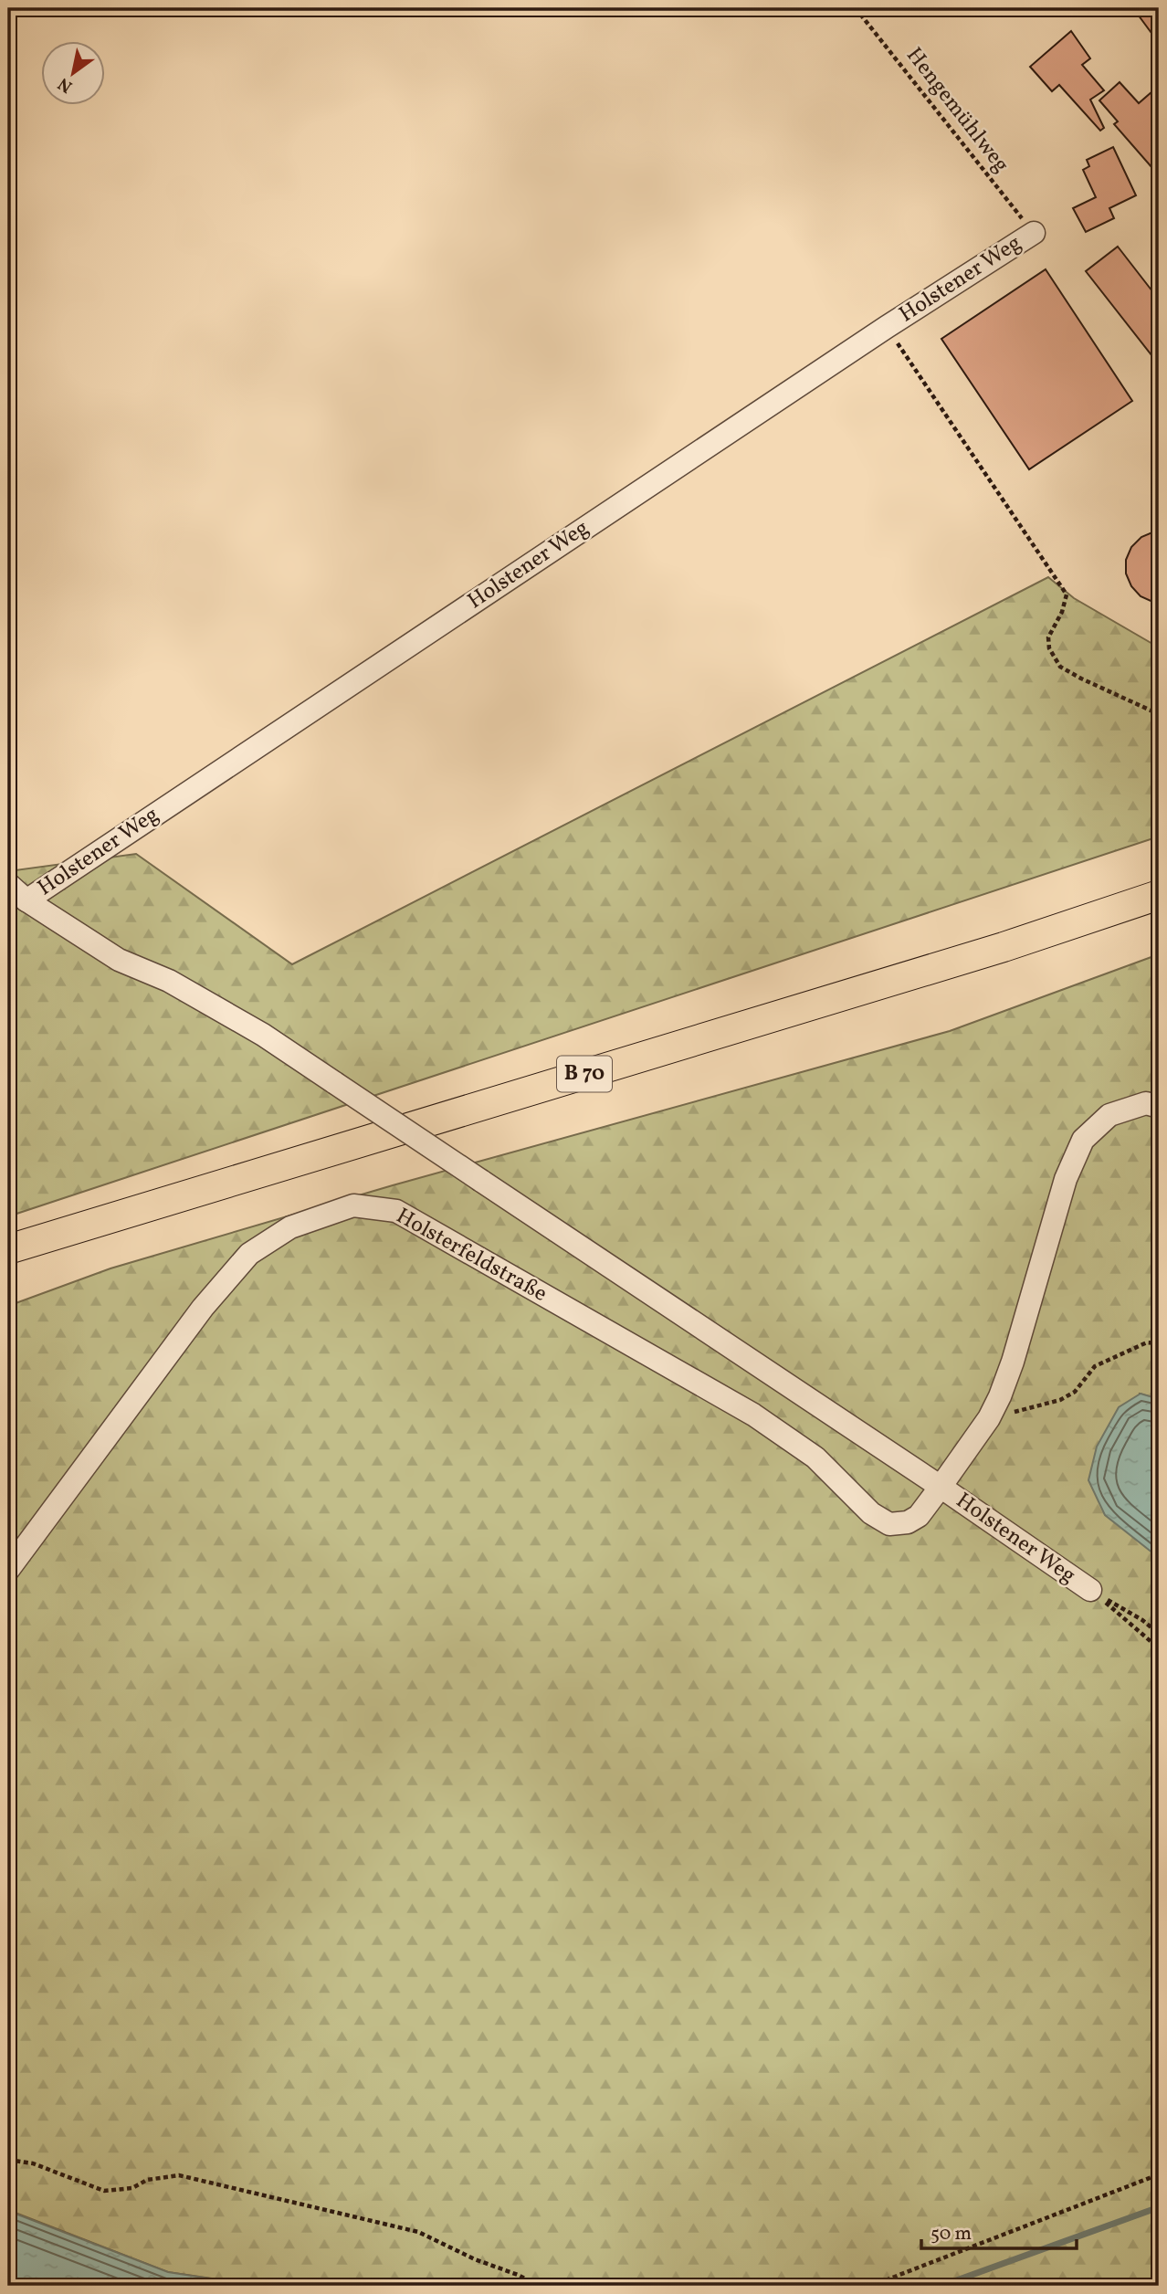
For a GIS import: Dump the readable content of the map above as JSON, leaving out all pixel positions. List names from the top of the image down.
{
  "streets": {
    "main road": ["B 70"],
    "street": ["Holstener Weg", "Holsterfeldstraße"],
    "path": ["Hengemühlweg"]
  },
  "crossings": [
    ["Hengemühlweg", "Holstener Weg"],
    ["Holstener Weg", "Holsterfeldstraße"]
  ],
  "scale_bar": "50 m",
  "north": "bottom left"
}
